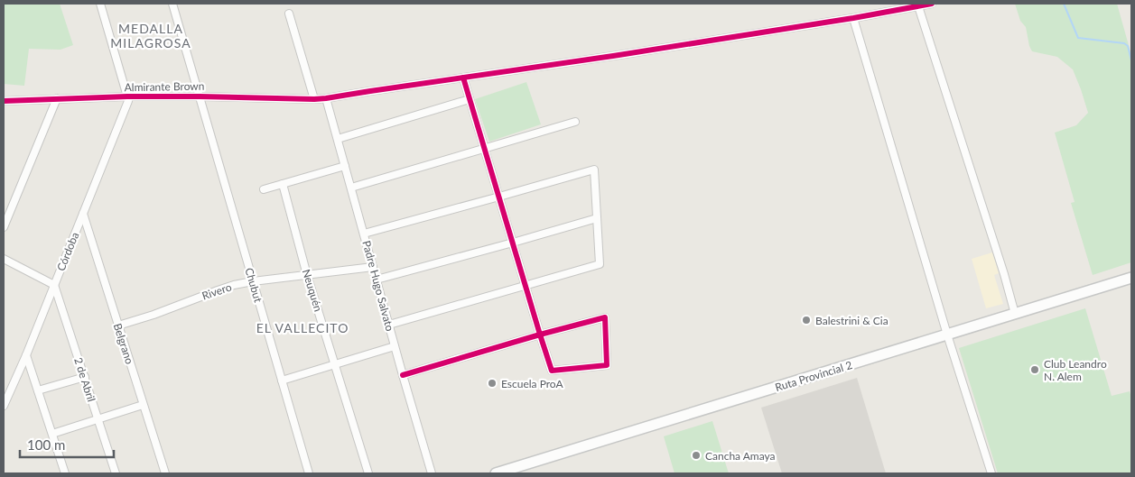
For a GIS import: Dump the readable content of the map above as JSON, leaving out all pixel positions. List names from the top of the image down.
{
  "streets": {
    "main road": ["Ruta Provincial 2"],
    "street": [
      "Almirante Brown",
      "Córdoba",
      "Chubut",
      "Padre Hugo Salvato",
      "Neuquén",
      "Rivero",
      "Belgrano",
      "2 de Abril"
    ]
  },
  "crossings": [
    ["Almirante Brown", "Córdoba"],
    ["Almirante Brown", "Chubut"],
    ["Almirante Brown", "Padre Hugo Salvato"],
    ["Córdoba", "Belgrano"],
    ["Córdoba", "2 de Abril"],
    ["Chubut", "Rivero"],
    ["Padre Hugo Salvato", "Rivero"],
    ["Neuquén", "Rivero"],
    ["Rivero", "Belgrano"]
  ],
  "districts": ["MEDALLA MILAGROSA", "EL VALLECITO"],
  "places": [
    "Balestrini & Cia",
    "Club Leandro N. Alem",
    "Escuela ProA",
    "Cancha Amaya"
  ],
  "scale_bar": "100 m"
}
